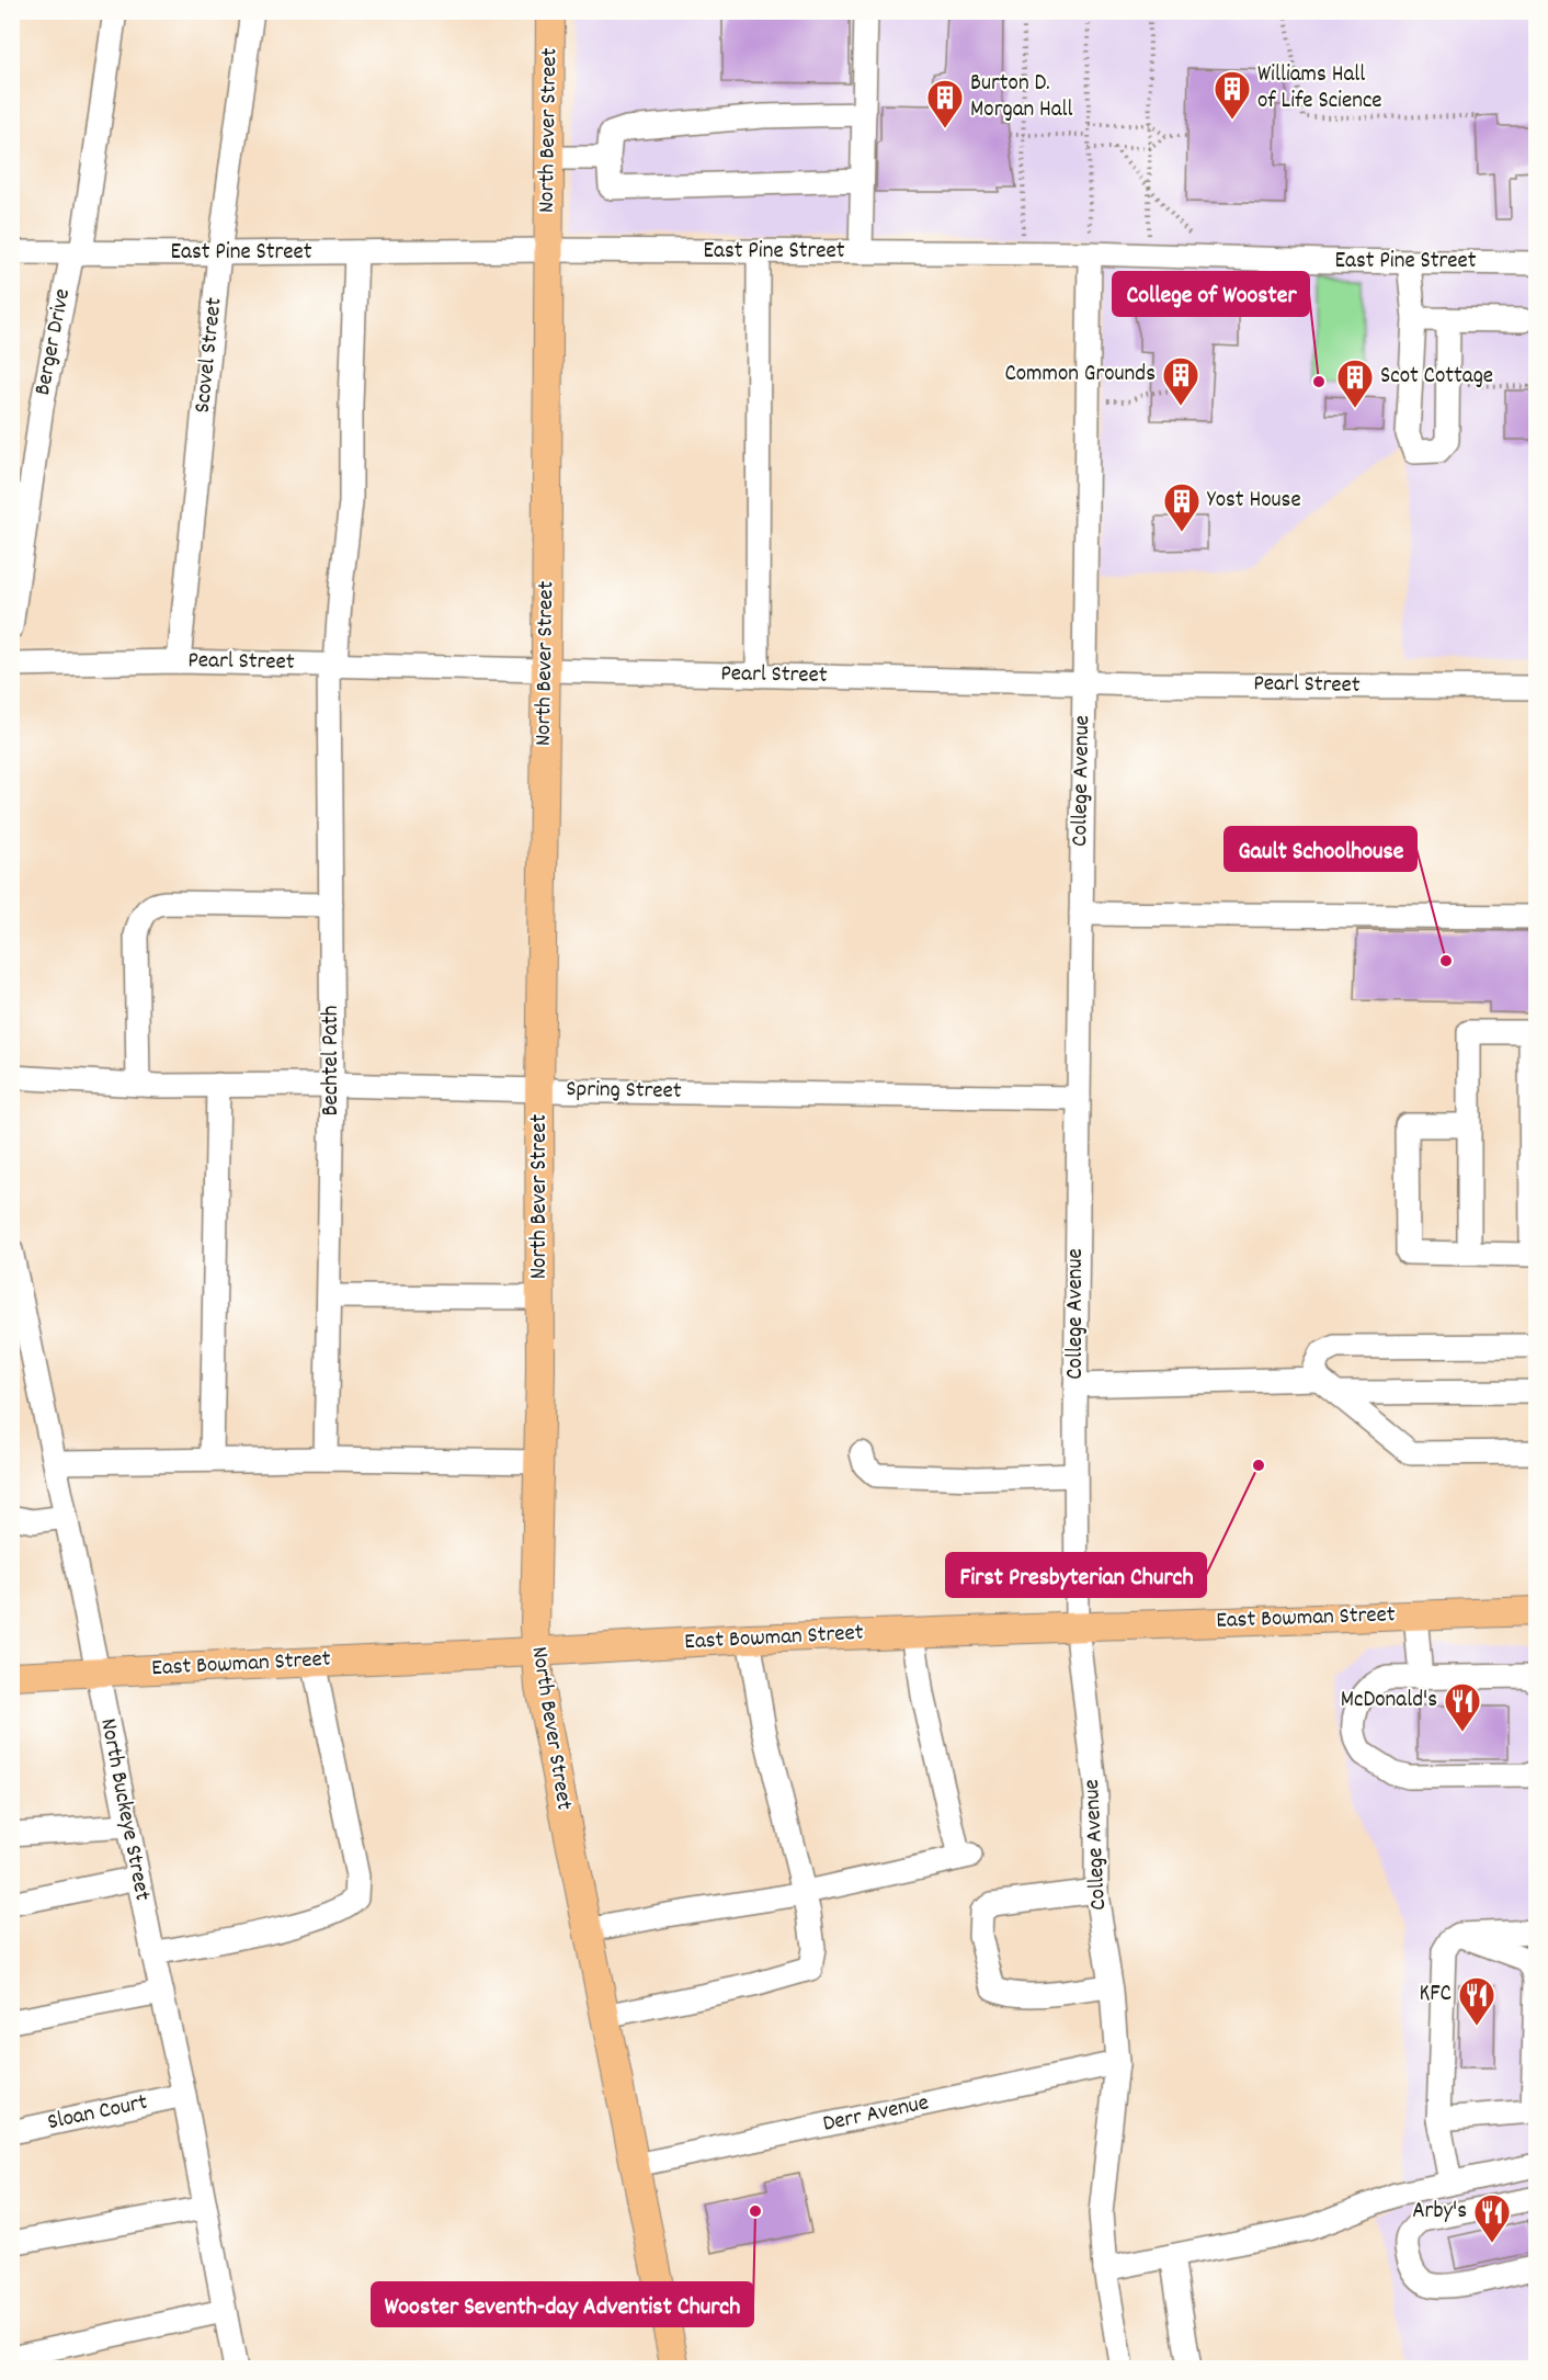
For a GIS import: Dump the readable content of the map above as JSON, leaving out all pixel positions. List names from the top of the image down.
{
  "streets": {
    "main road": ["North Bever Street", "East Bowman Street"],
    "street": [
      "East Pine Street",
      "Berger Drive",
      "Scovel Street",
      "Pearl Street",
      "College Avenue",
      "Bechtel Path",
      "Spring Street",
      "North Buckeye Street",
      "Sloan Court",
      "Derr Avenue"
    ]
  },
  "crossings": [
    ["North Bever Street", "East Pine Street"],
    ["North Bever Street", "Pearl Street"],
    ["North Bever Street", "Spring Street"],
    ["North Bever Street", "East Bowman Street"],
    ["North Bever Street", "Derr Avenue"],
    ["East Pine Street", "Berger Drive"],
    ["East Pine Street", "Scovel Street"],
    ["East Pine Street", "College Avenue"],
    ["East Pine Street", "Bechtel Path"],
    ["Scovel Street", "Pearl Street"],
    ["Pearl Street", "College Avenue"],
    ["Pearl Street", "Bechtel Path"],
    ["College Avenue", "Spring Street"],
    ["College Avenue", "East Bowman Street"],
    ["College Avenue", "Derr Avenue"],
    ["Bechtel Path", "Spring Street"],
    ["East Bowman Street", "North Buckeye Street"],
    ["North Buckeye Street", "Sloan Court"]
  ],
  "places": {
    "building": [
      "Williams Hall of Life Science",
      "Burton D. Morgan Hall",
      "Common Grounds",
      "Scot Cottage",
      "Yost House"
    ],
    "other": [
      "College of Wooster",
      "Gault Schoolhouse",
      "First Presbyterian Church",
      "Wooster Seventh-day Adventist Church"
    ],
    "restaurant": ["McDonald's", "KFC", "Arby's"]
  }
}
